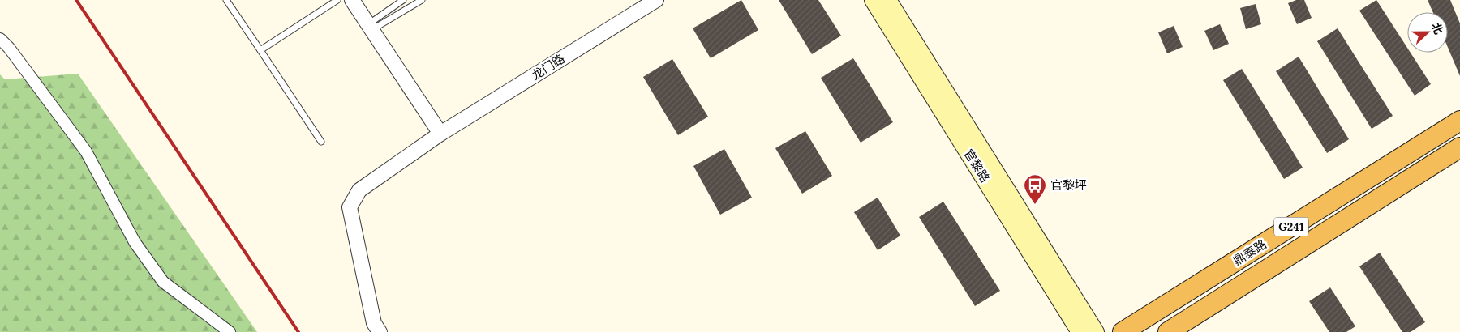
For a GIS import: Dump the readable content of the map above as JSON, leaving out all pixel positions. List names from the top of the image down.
{
  "streets": {
    "highway": ["G241", "鼎泰路"],
    "main road": ["官黎路"],
    "street": ["龙门路"]
  },
  "places": {
    "bus stop": ["官黎坪"]
  },
  "north": "right"
}
